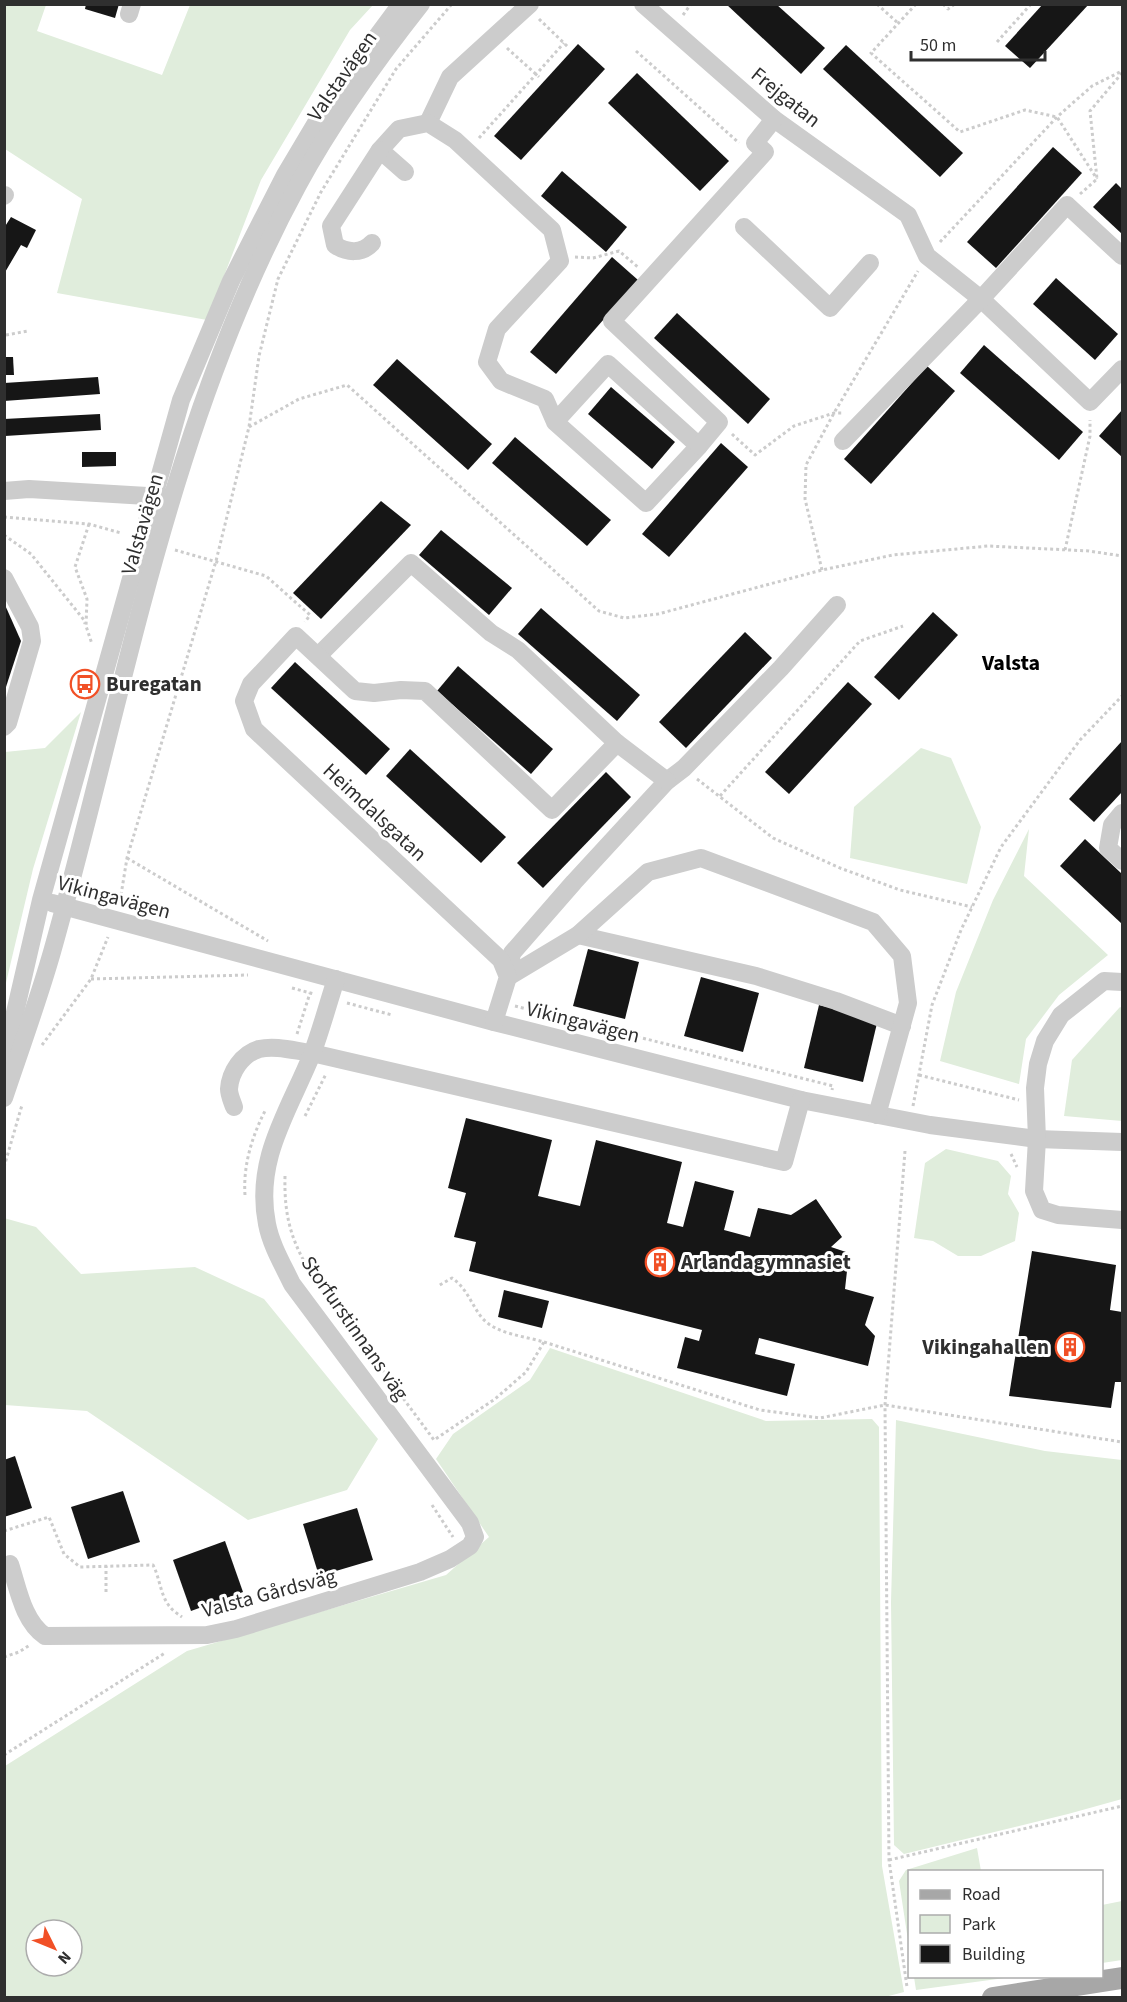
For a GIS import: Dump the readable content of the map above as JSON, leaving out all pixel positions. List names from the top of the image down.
{
  "streets": {
    "street": [
      "Valstavägen",
      "Frejgatan",
      "Heimdalsgatan",
      "Vikingavägen",
      "Storfurstinnans väg",
      "Valsta Gårdsväg"
    ]
  },
  "crossings": [
    ["Valstavägen", "Vikingavägen"],
    ["Vikingavägen", "Storfurstinnans väg"],
    ["Storfurstinnans väg", "Valsta Gårdsväg"]
  ],
  "districts": ["Valsta"],
  "places": {
    "bus stop": ["Buregatan"],
    "building": ["Arlandagymnasiet", "Vikingahallen"]
  },
  "legend": ["Road", "Park", "Building"],
  "scale_bar": "50 m",
  "north": "bottom right"
}
